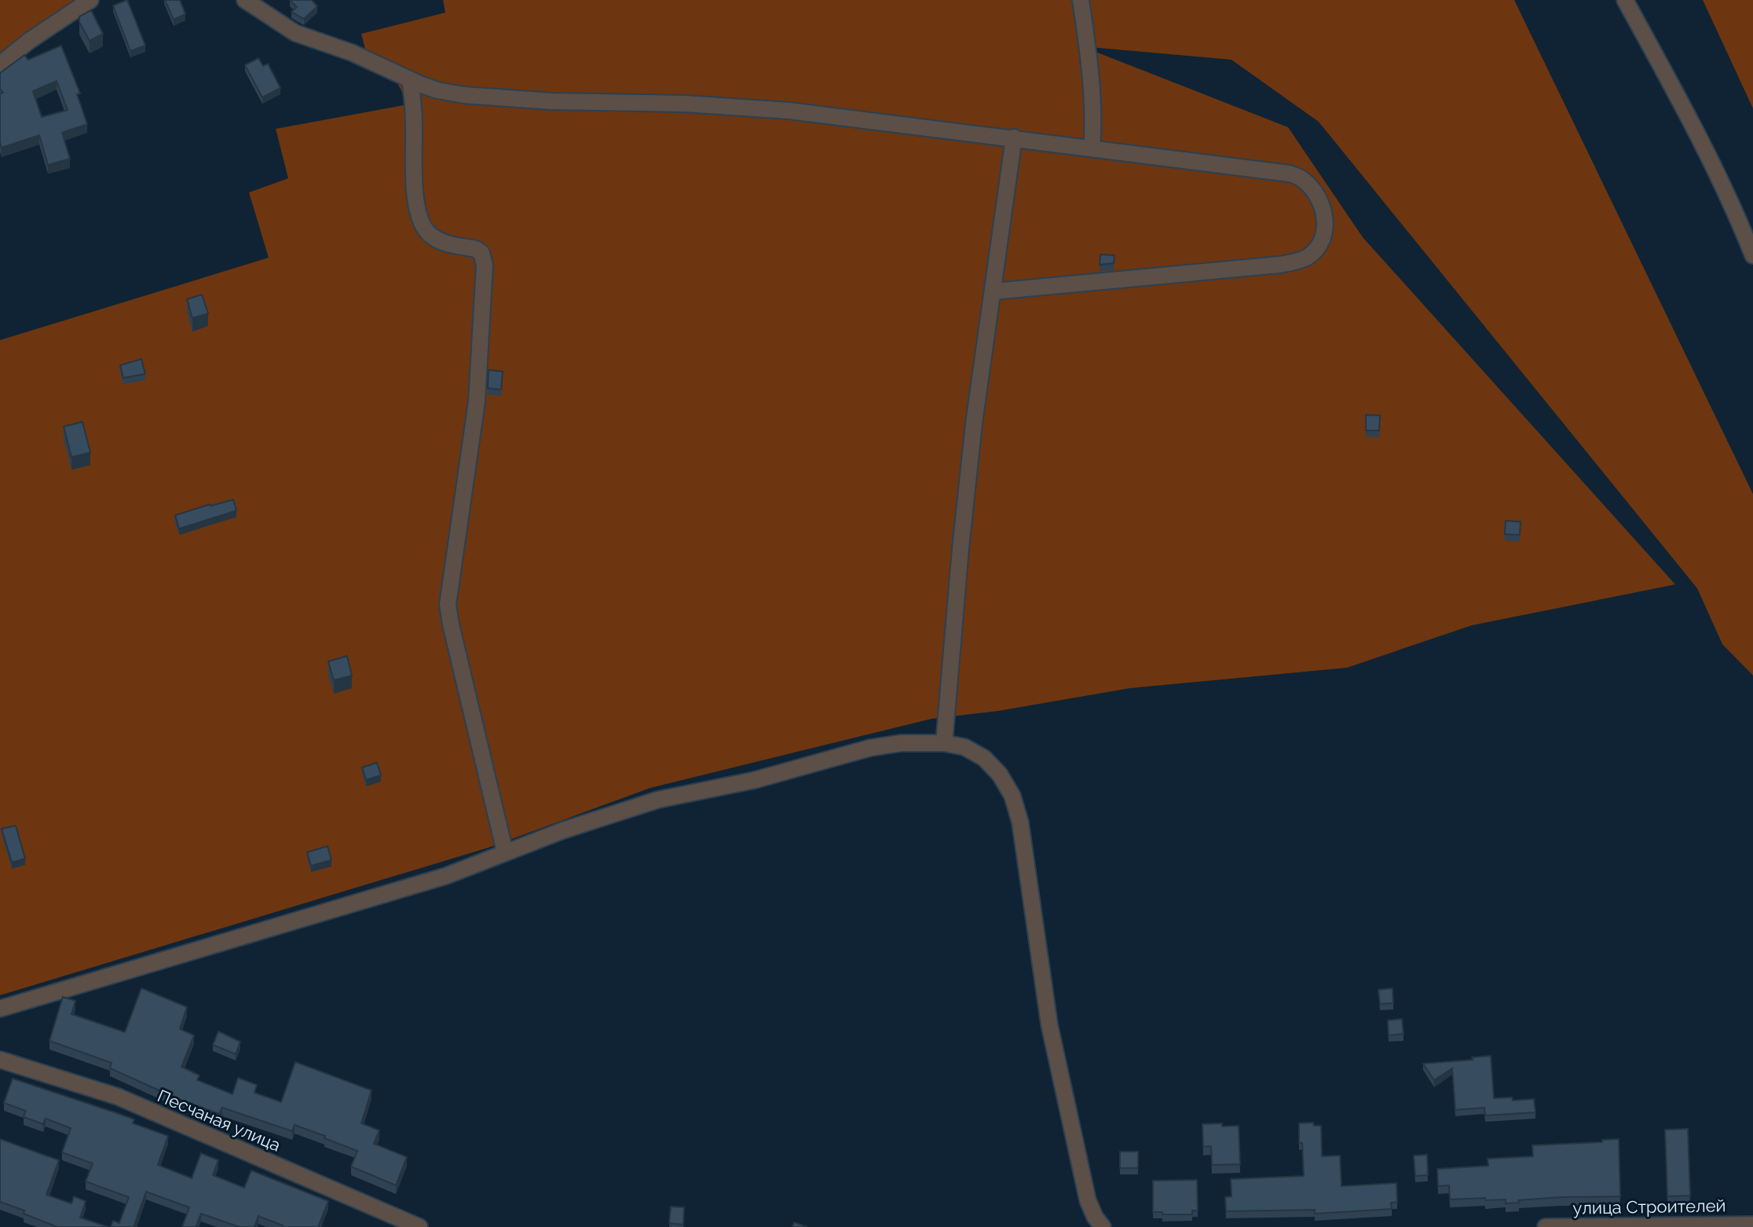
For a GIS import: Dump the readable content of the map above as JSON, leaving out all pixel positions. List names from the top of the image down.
{
  "streets": {
    "street": ["Песчаная улица", "улица Строителей"]
  }
}
